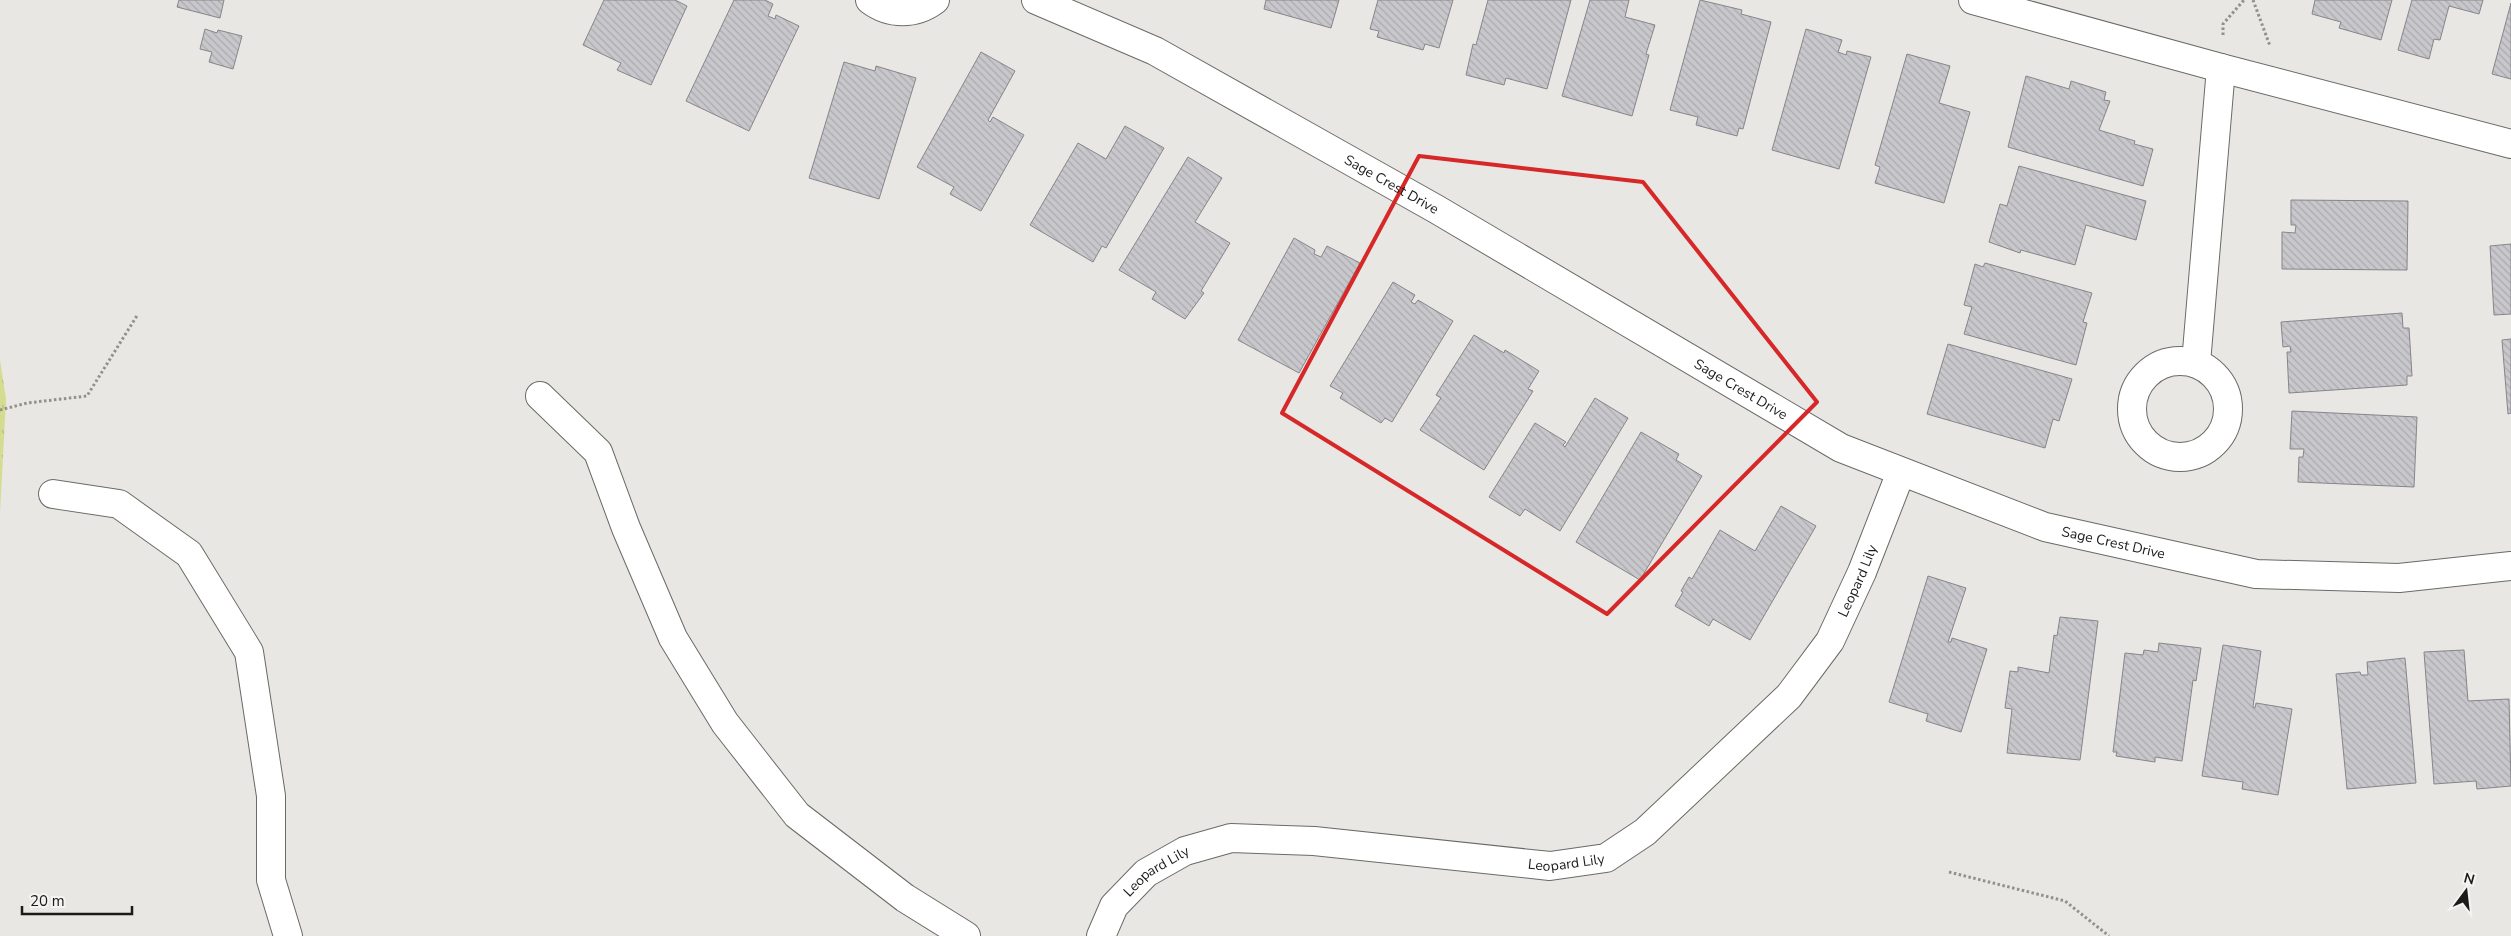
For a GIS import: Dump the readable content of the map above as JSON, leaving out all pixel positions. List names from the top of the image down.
{
  "streets": {
    "street": ["Sage Crest Drive", "Leopard Lily"]
  },
  "crossings": [
    ["Sage Crest Drive", "Leopard Lily"]
  ],
  "scale_bar": "20 m",
  "north": "top"
}
